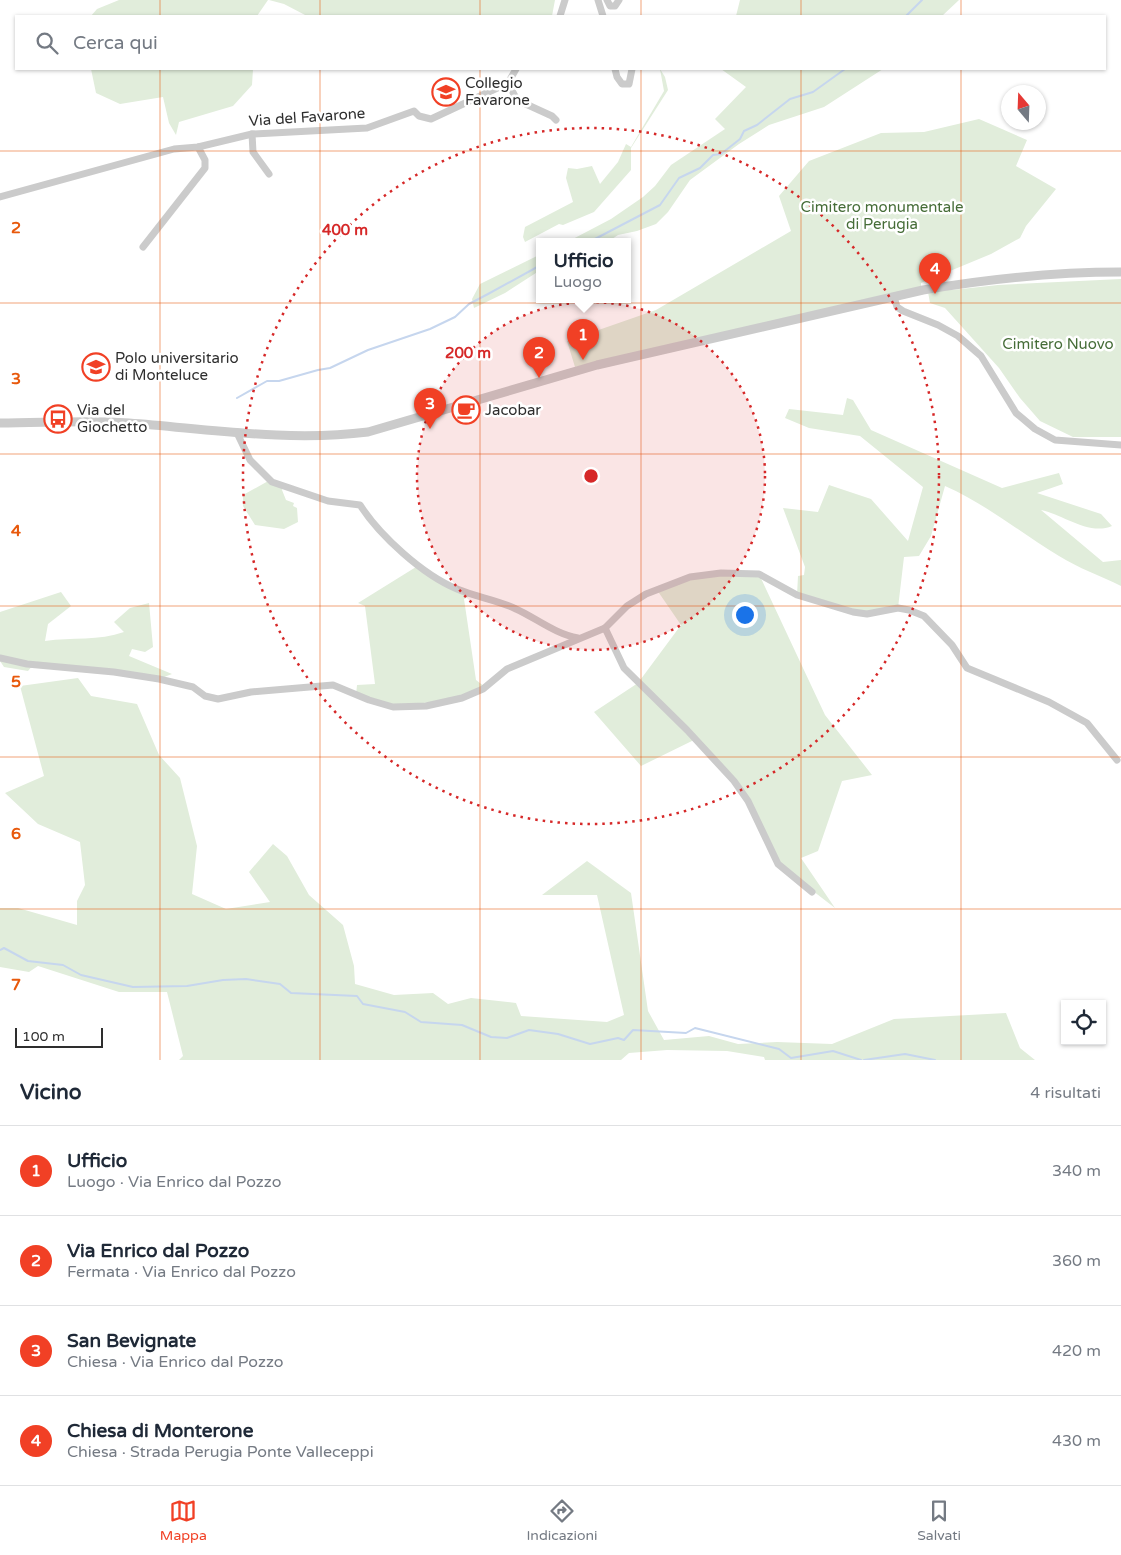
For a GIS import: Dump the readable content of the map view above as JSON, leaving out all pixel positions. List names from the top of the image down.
{
  "streets": {
    "street": ["Via del Favarone"]
  },
  "parks": ["Cimitero monumentale di Perugia", "Cimitero Nuovo"],
  "places": {
    "school or university": ["Collegio Favarone", "Polo universitario di Monteluce"],
    "cafe": ["Jacobar"],
    "bus stop": ["Via del Giochetto"]
  },
  "scale_bar": "100 m",
  "north": "top",
  "page": {
    "search": "Cerca qui",
    "popup": ["Ufficio", "Luogo"],
    "pins": [
      "4",
      "1",
      "2",
      "3"
    ],
    "scale": "100 m",
    "heading": ["Vicino", "4 risultati"],
    "list": [
      {
        "mark": "1",
        "name": "Ufficio",
        "note": "Luogo · Via Enrico dal Pozzo",
        "value": "340 m"
      },
      {
        "mark": "2",
        "name": "Via Enrico dal Pozzo",
        "note": "Fermata · Via Enrico dal Pozzo",
        "value": "360 m"
      },
      {
        "mark": "3",
        "name": "San Bevignate",
        "note": "Chiesa · Via Enrico dal Pozzo",
        "value": "420 m"
      },
      {
        "mark": "4",
        "name": "Chiesa di Monterone",
        "note": "Chiesa · Strada Perugia Ponte Valleceppi",
        "value": "430 m"
      }
    ],
    "nav": ["Mappa", "Indicazioni", "Salvati"]
  },
  "grid": {
    "rows": [
      "2",
      "3",
      "4",
      "5",
      "6",
      "7"
    ]
  },
  "rings": ["400 m", "200 m"]
}
